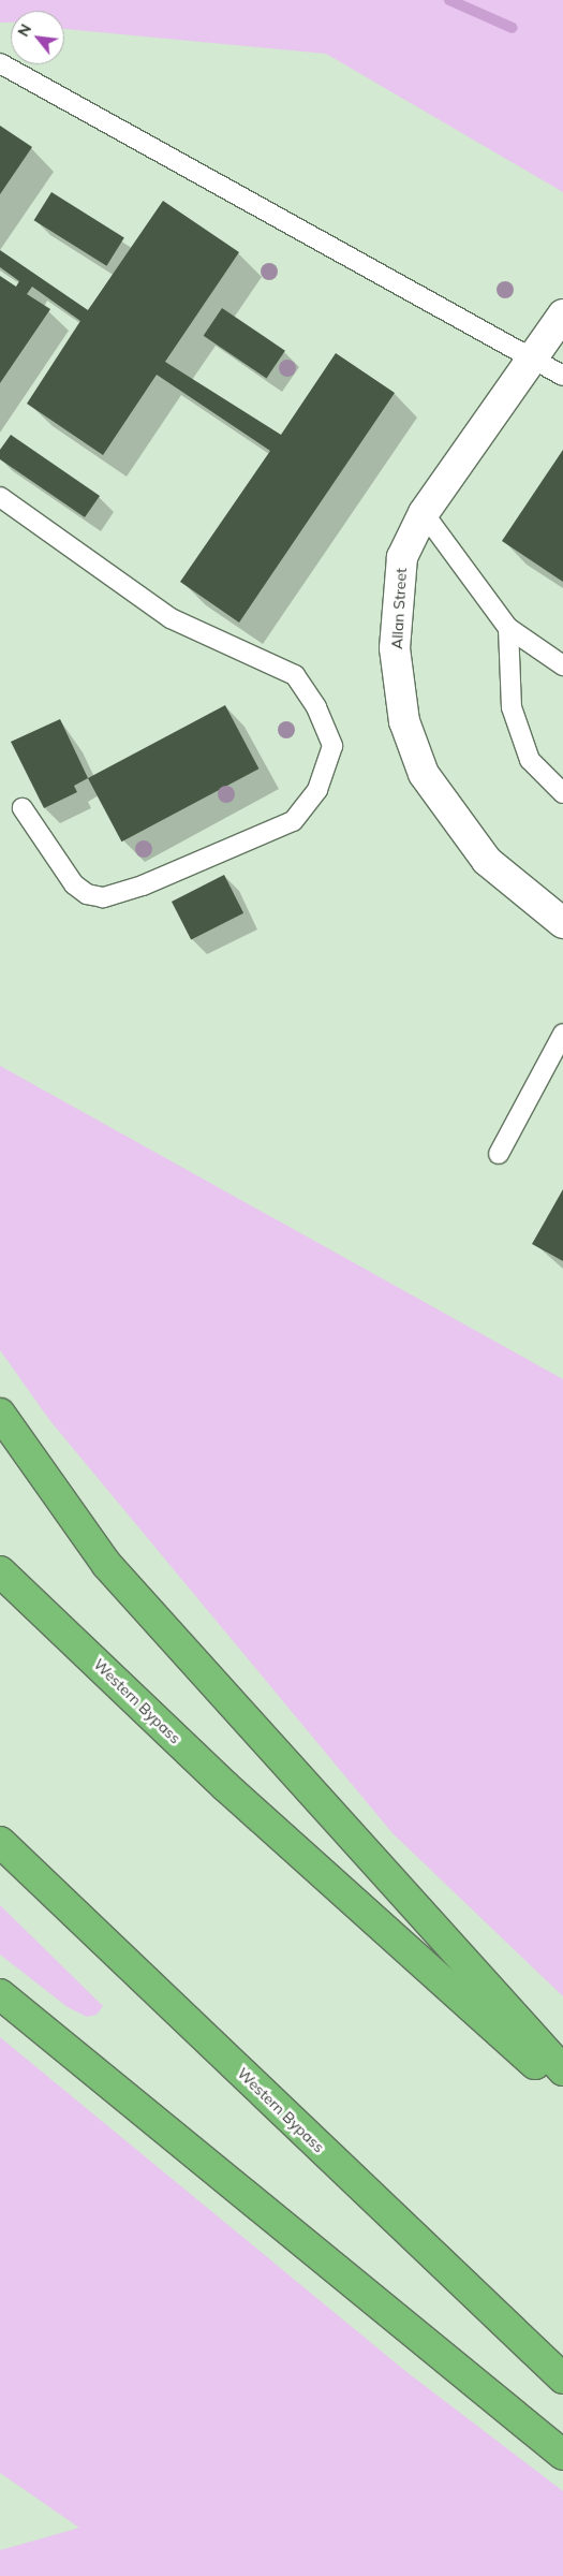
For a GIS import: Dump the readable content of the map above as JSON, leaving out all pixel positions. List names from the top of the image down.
{
  "streets": {
    "highway": ["Western Bypass"],
    "street": ["Allan Street"]
  },
  "north": "top left"
}
